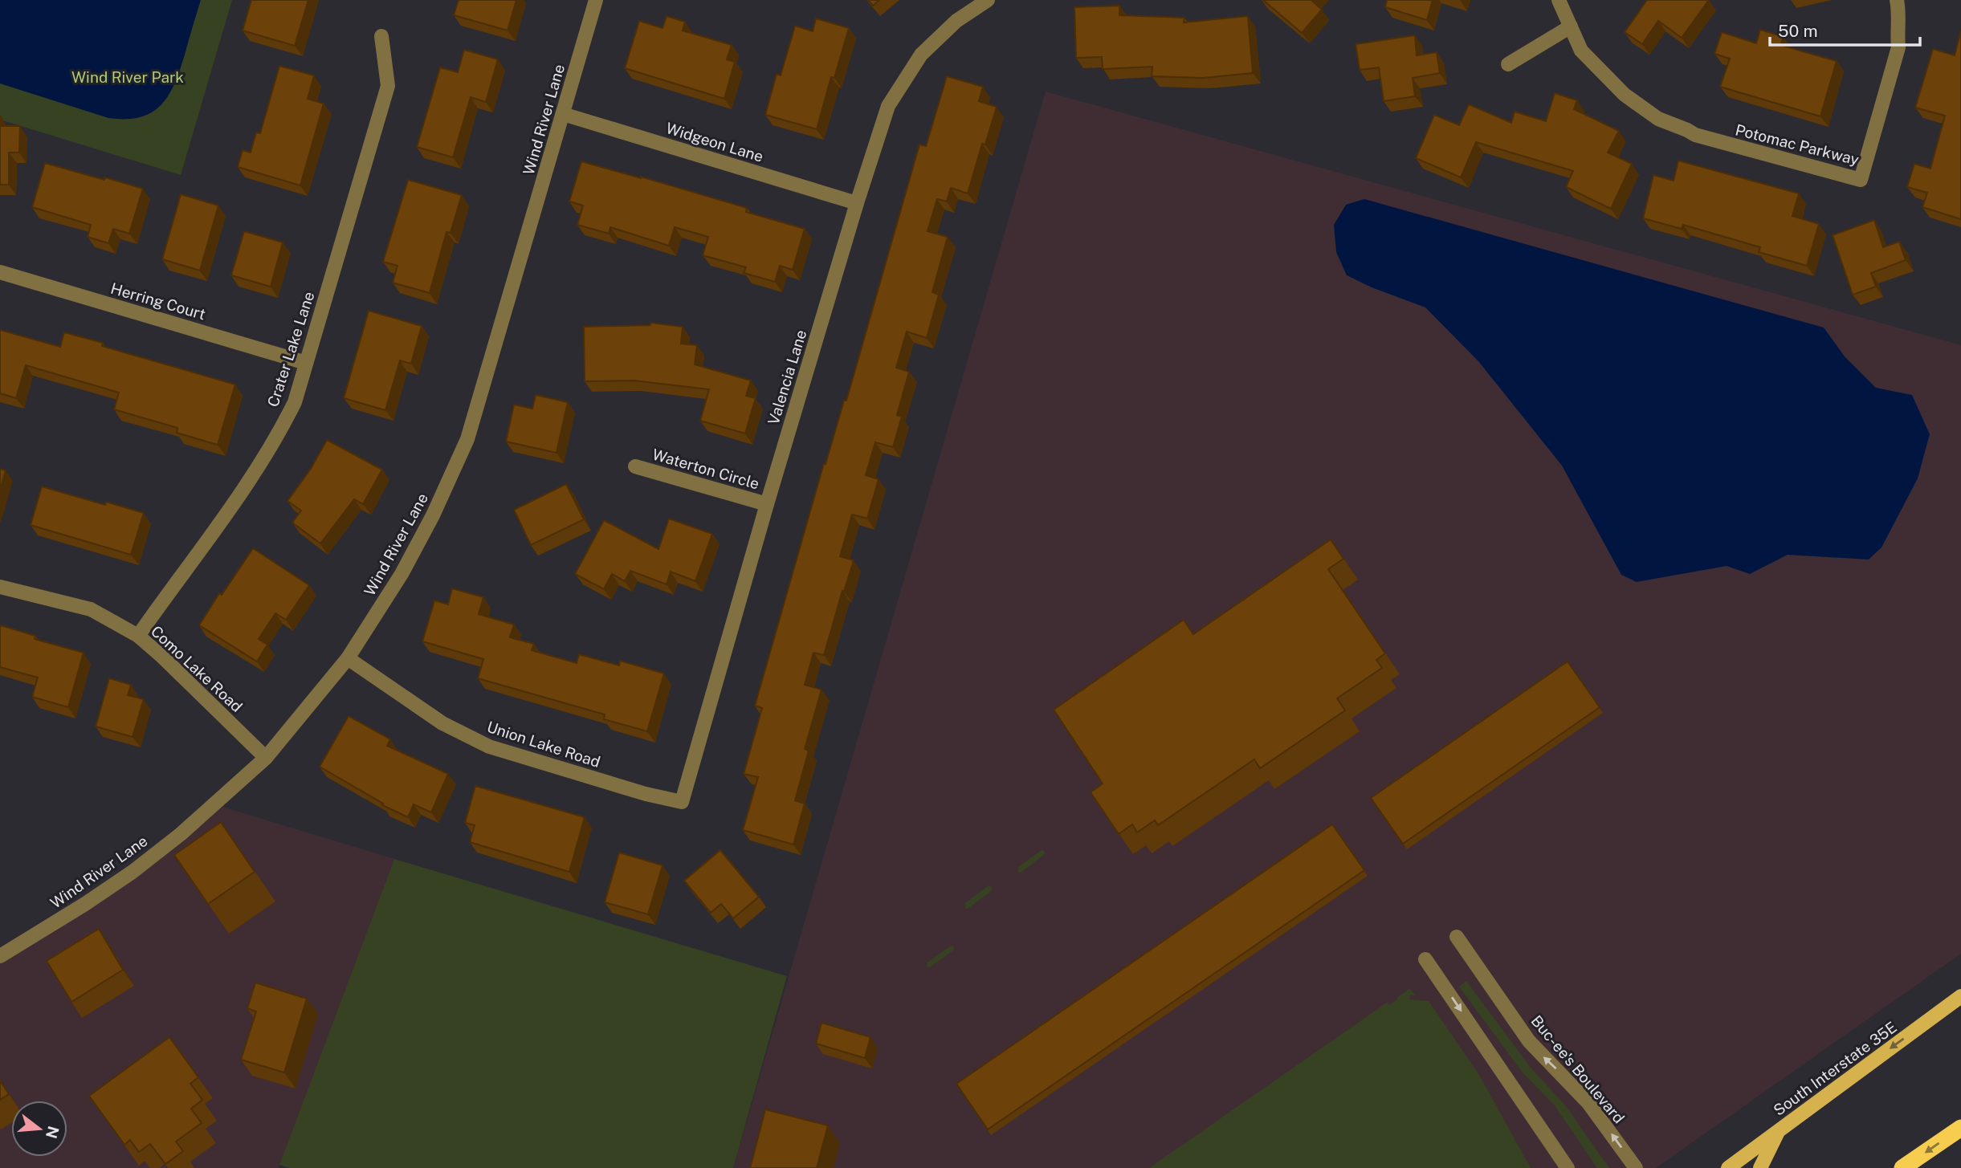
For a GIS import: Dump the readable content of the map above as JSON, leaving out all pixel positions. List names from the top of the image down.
{
  "streets": {
    "main road": ["South Interstate 35E"],
    "street": [
      "Wind River Lane",
      "Widgeon Lane",
      "Potomac Parkway",
      "Herring Court",
      "Crater Lake Lane",
      "Valencia Lane",
      "Waterton Circle",
      "Como Lake Road",
      "Union Lake Road",
      "Buc-ee's Boulevard"
    ]
  },
  "crossings": [
    ["Wind River Lane", "Widgeon Lane"],
    ["Wind River Lane", "Como Lake Road"],
    ["Wind River Lane", "Union Lake Road"],
    ["Widgeon Lane", "Valencia Lane"],
    ["Herring Court", "Crater Lake Lane"],
    ["Crater Lake Lane", "Como Lake Road"],
    ["Valencia Lane", "Waterton Circle"],
    ["Valencia Lane", "Union Lake Road"]
  ],
  "one_way": ["South Interstate 35E"],
  "parks": ["Wind River Park"],
  "scale_bar": "50 m",
  "north": "right"
}
